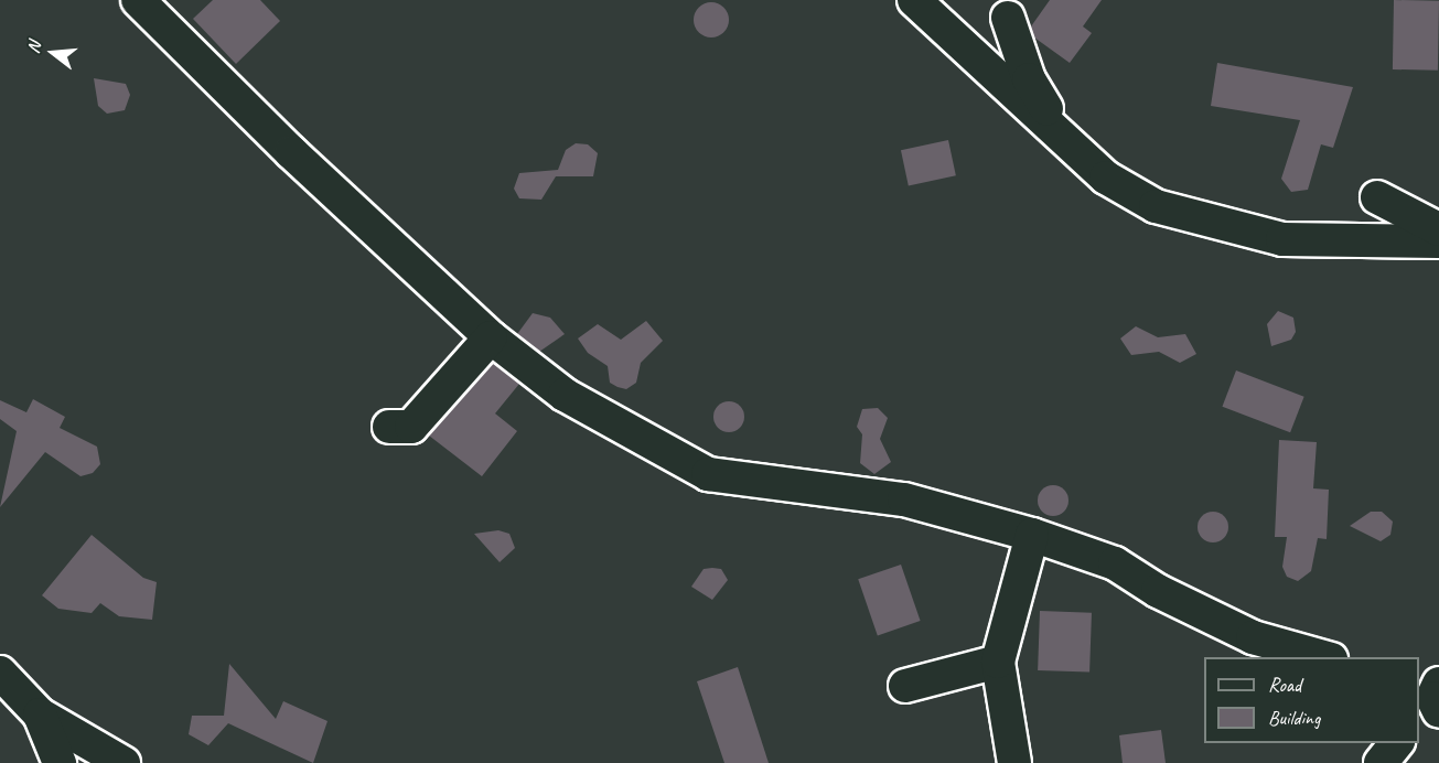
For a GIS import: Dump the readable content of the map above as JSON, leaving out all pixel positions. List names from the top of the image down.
{
  "legend": ["Road", "Building"],
  "north": "left"
}
